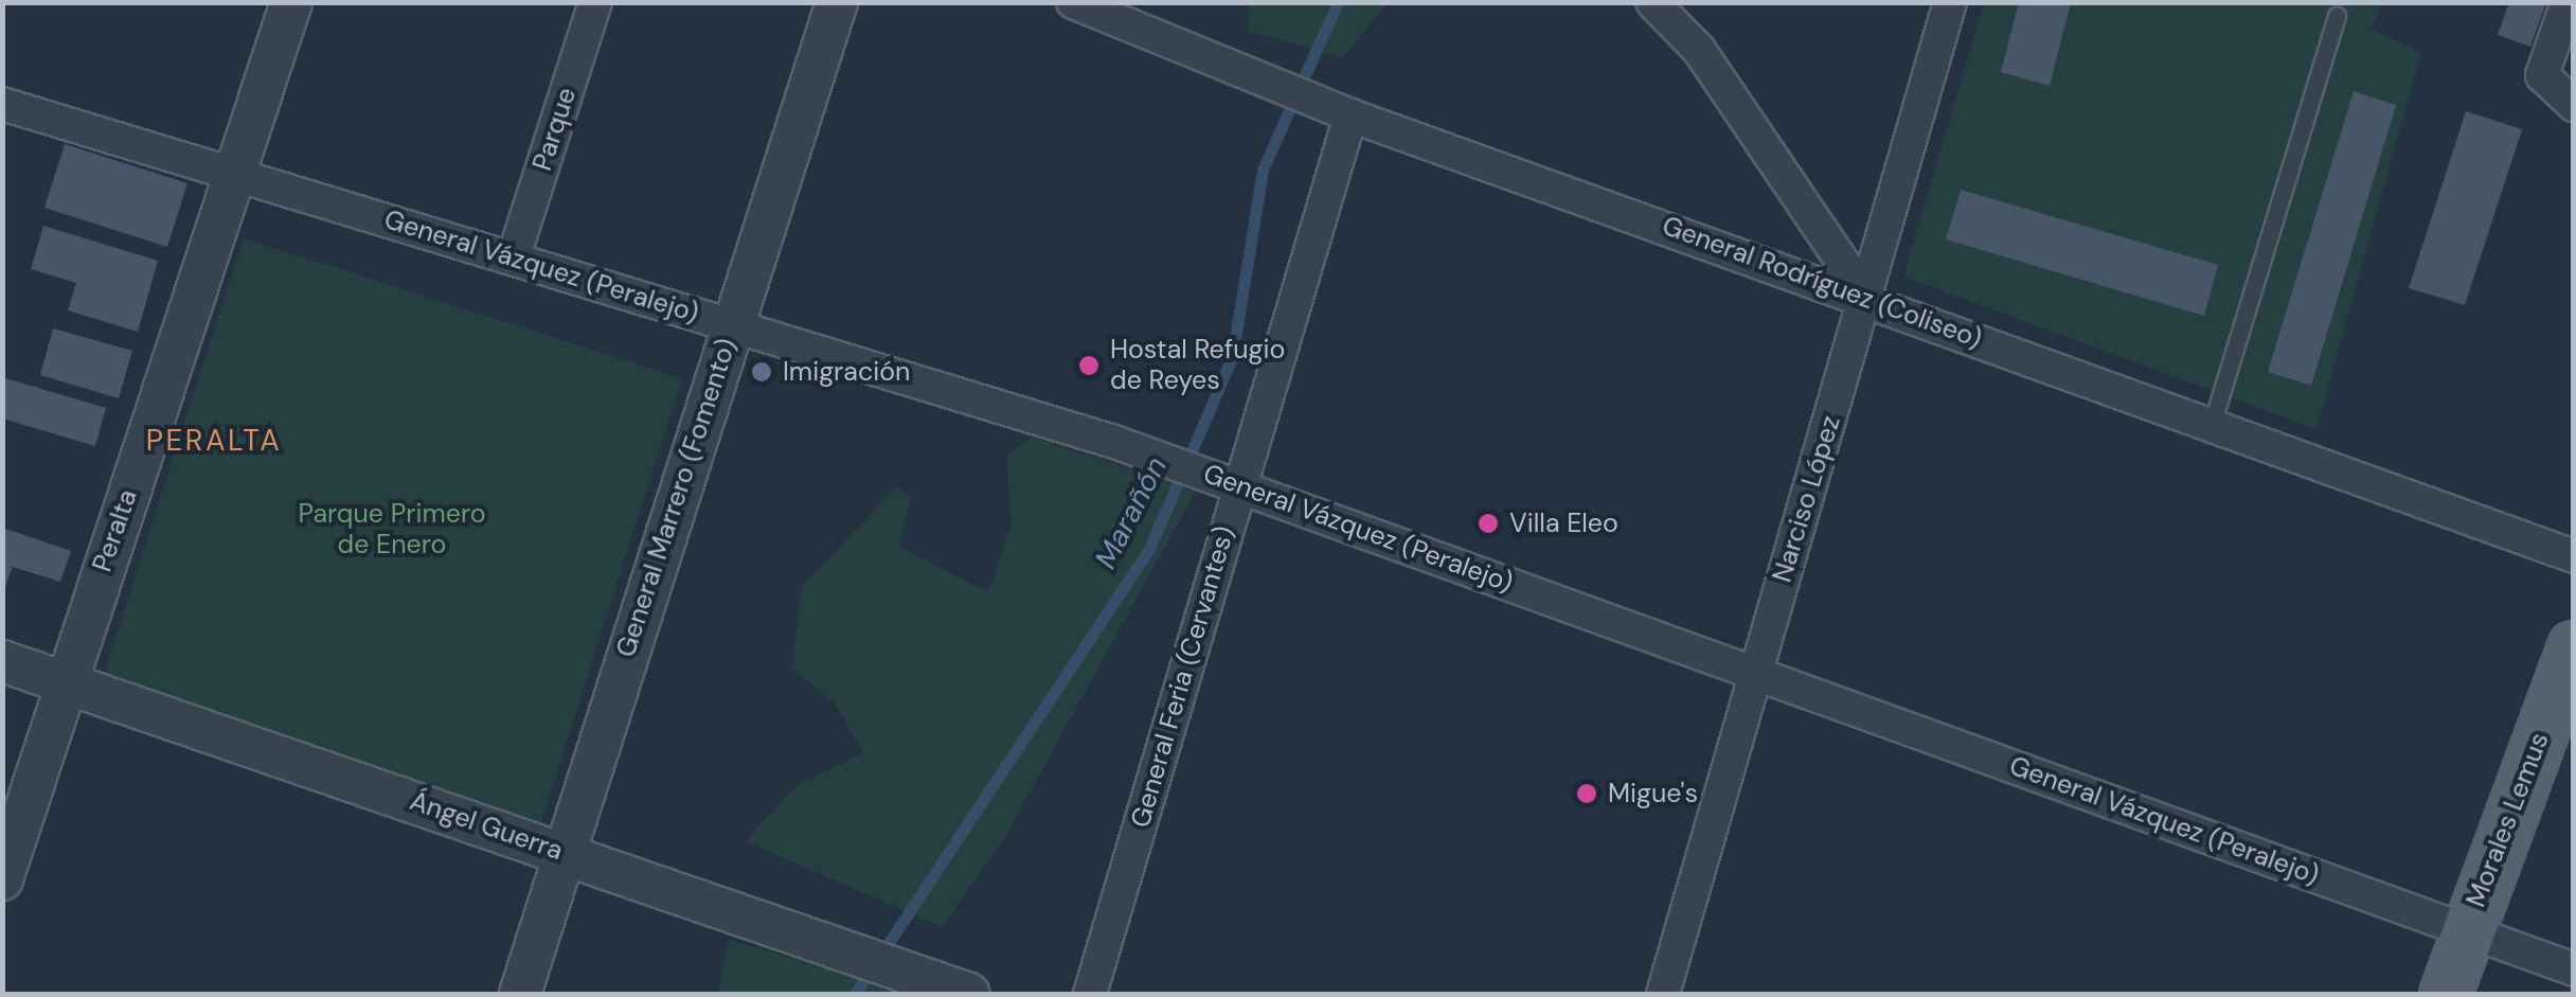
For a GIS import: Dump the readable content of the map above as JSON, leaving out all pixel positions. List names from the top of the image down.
{
  "streets": {
    "main road": ["Morales Lemus"],
    "street": [
      "Parque",
      "General Vázquez (Peralejo)",
      "General Rodríguez (Coliseo)",
      "General Marrero (Fomento)",
      "Narciso López",
      "Peralta",
      "General Feria (Cervantes)",
      "Ángel Guerra"
    ]
  },
  "crossings": [
    ["Parque", "General Vázquez (Peralejo)"],
    ["General Vázquez (Peralejo)", "General Marrero (Fomento)"],
    ["General Vázquez (Peralejo)", "Narciso López"],
    ["General Vázquez (Peralejo)", "Peralta"],
    ["General Vázquez (Peralejo)", "General Feria (Cervantes)"],
    ["General Vázquez (Peralejo)", "Morales Lemus"],
    ["General Rodríguez (Coliseo)", "Narciso López"],
    ["General Rodríguez (Coliseo)", "General Feria (Cervantes)"],
    ["General Marrero (Fomento)", "Ángel Guerra"],
    ["Peralta", "Ángel Guerra"]
  ],
  "districts": ["PERALTA"],
  "water": ["Marañón"],
  "parks": ["Parque Primero de Enero"],
  "places": [
    "Hostal Refugio de Reyes",
    "Imigración",
    "Villa Eleo",
    "Migue's"
  ]
}
